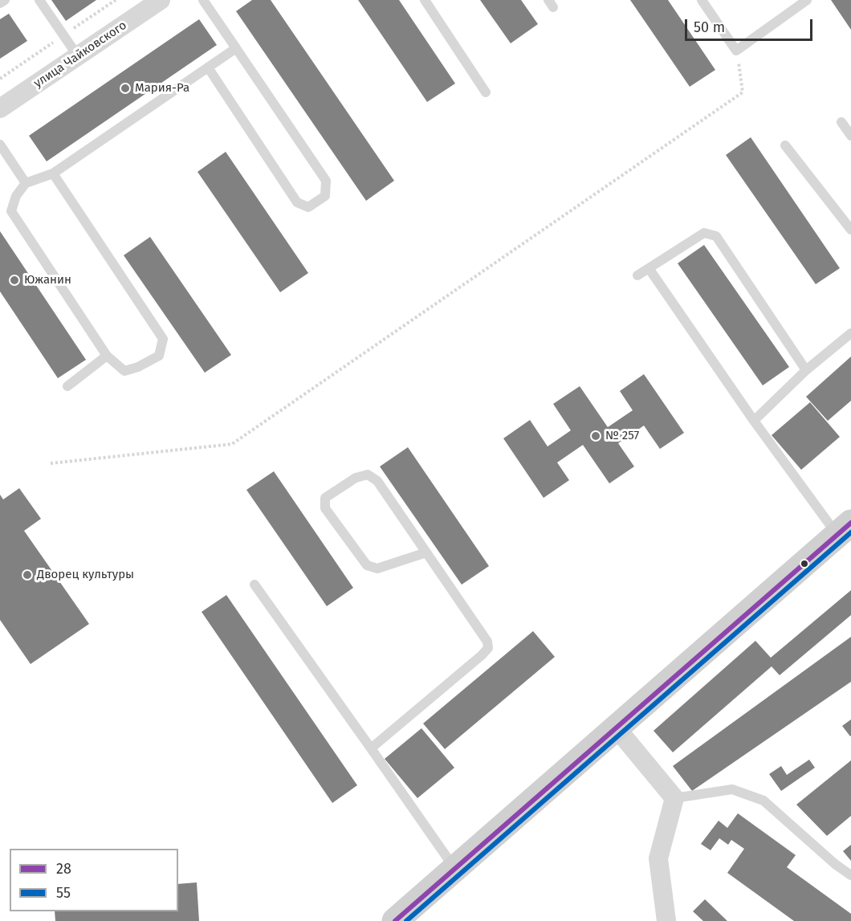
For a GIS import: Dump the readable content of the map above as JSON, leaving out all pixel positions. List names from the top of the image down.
{
  "streets": {
    "street": ["улица Чайковского"]
  },
  "places": [
    "Мария-Ра",
    "Южанин",
    "№ 257",
    "Дворец культуры"
  ],
  "lines": ["transit line 28", "transit line 55"],
  "legend": ["28", "55"],
  "scale_bar": "50 m"
}
